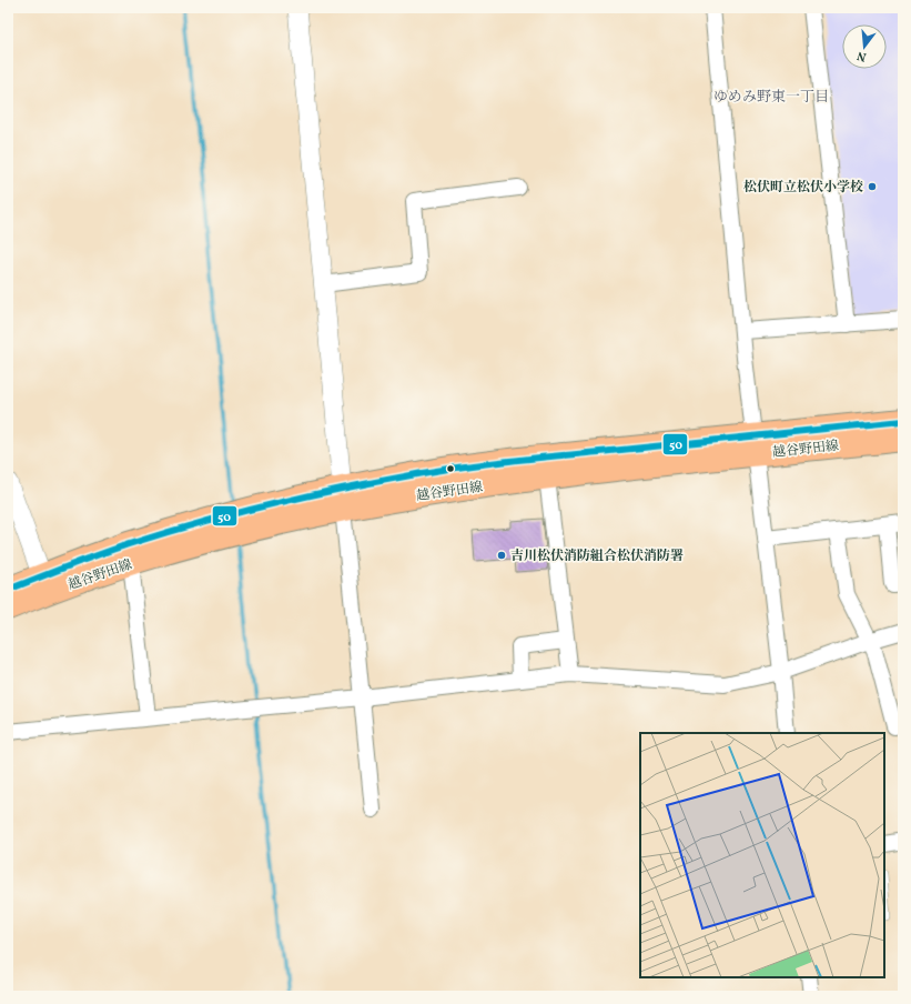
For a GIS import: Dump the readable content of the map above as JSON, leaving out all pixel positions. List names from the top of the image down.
{
  "streets": {
    "main road": ["越谷野田線"]
  },
  "districts": ["ゆめみ野東一丁目"],
  "places": ["松伏町立松伏小学校", "吉川松伏消防組合松伏消防署"],
  "lines": ["transit line 50"],
  "north": "bottom"
}
